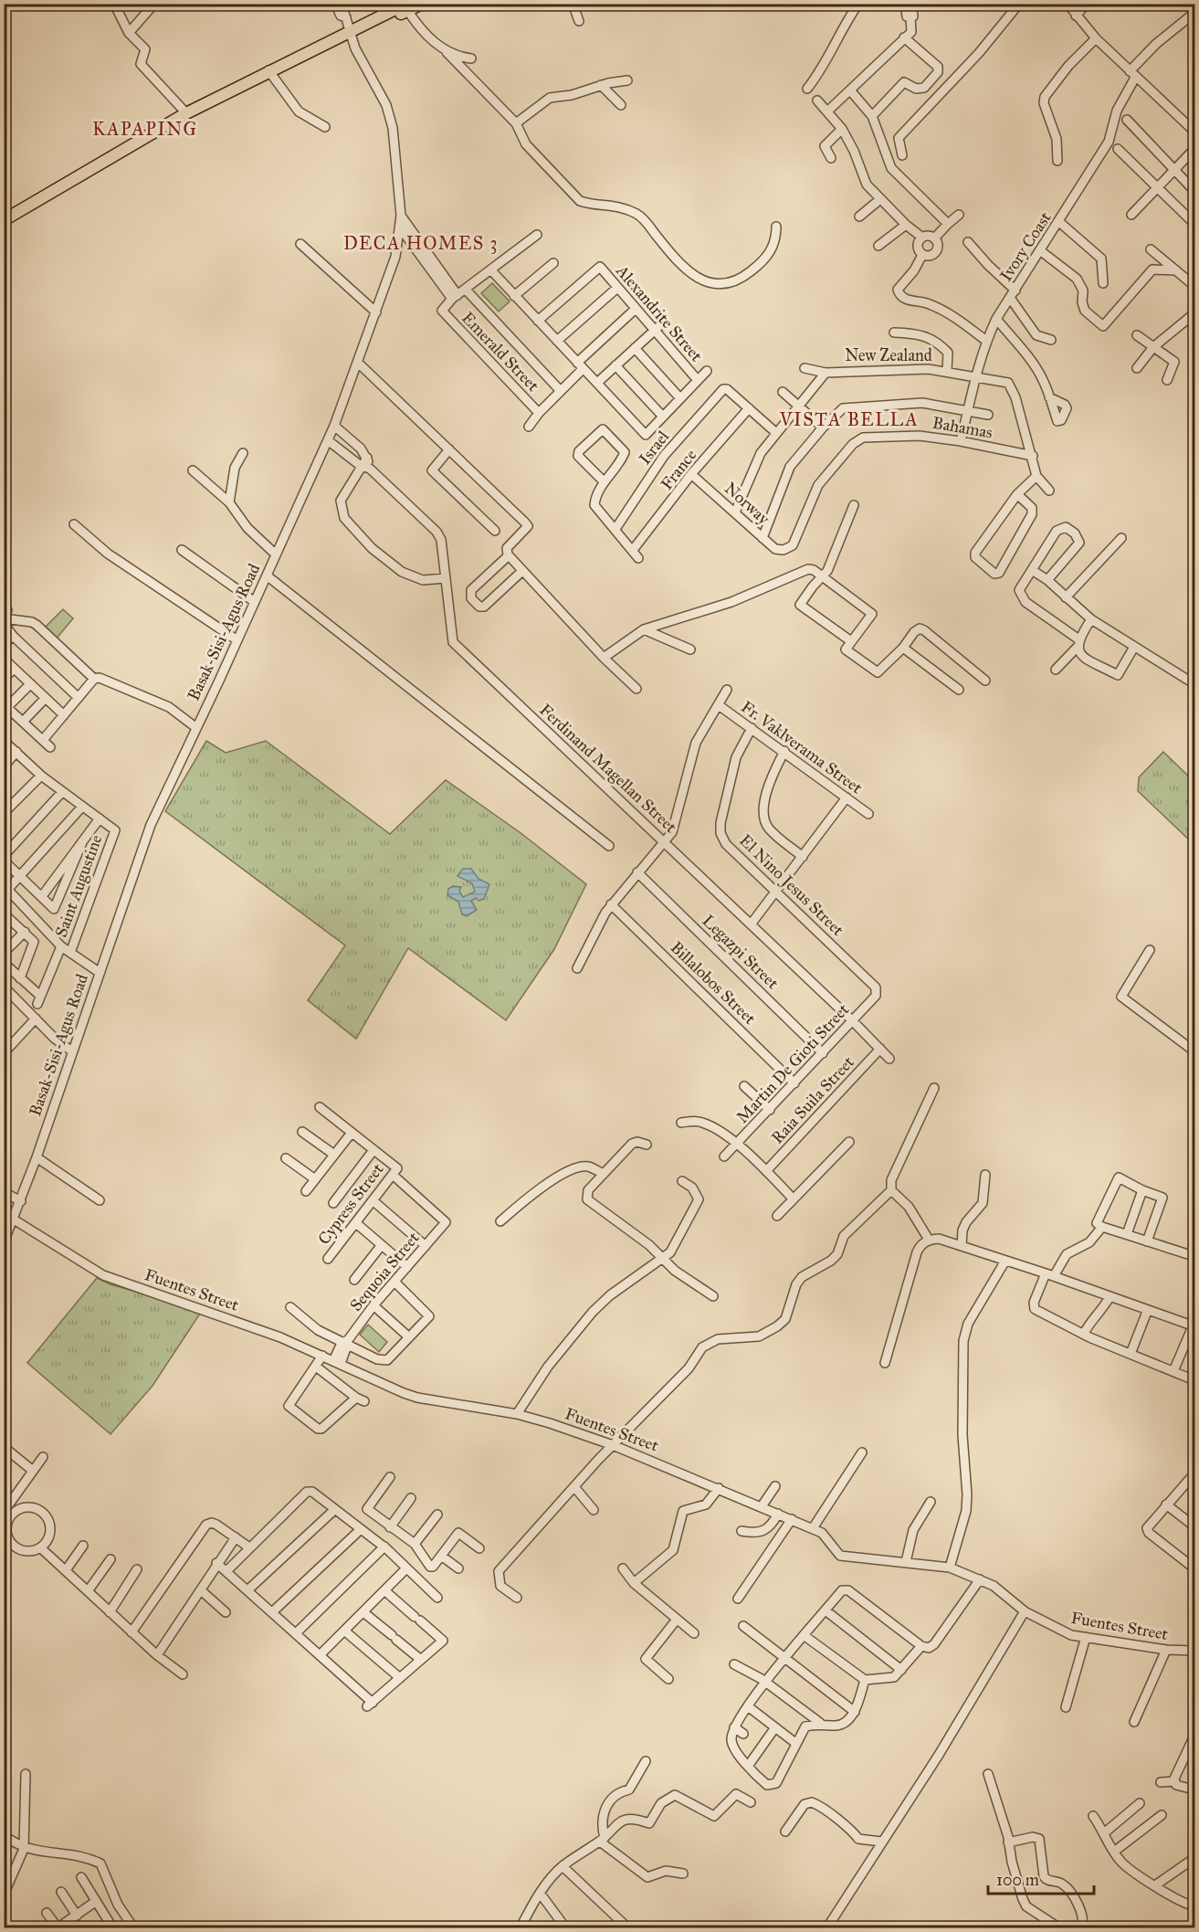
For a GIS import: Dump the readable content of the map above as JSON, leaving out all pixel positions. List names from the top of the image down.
{
  "streets": {
    "street": [
      "Ivory Coast",
      "Alexandrite Street",
      "Emerald Street",
      "New Zealand",
      "Bahamas",
      "Israel",
      "France",
      "Norway",
      "Basak-Sisi-Agus Road",
      "Fr. Vaklverama Street",
      "Ferdinand Magellan Street",
      "El Nino Jesus Street",
      "Saint Augustine",
      "Legazpi Street",
      "Billalobos Street",
      "Martin De Gioti Street",
      "Raia Suila Street",
      "Cypress Street",
      "Sequoia Street",
      "Fuentes Street"
    ]
  },
  "crossings": [
    ["Ivory Coast", "New Zealand"],
    ["Ivory Coast", "Bahamas"],
    ["New Zealand", "Bahamas"],
    ["New Zealand", "Norway"],
    ["Bahamas", "Norway"],
    ["Israel", "France"],
    ["France", "Norway"],
    ["Basak-Sisi-Agus Road", "Ferdinand Magellan Street"],
    ["Basak-Sisi-Agus Road", "Fuentes Street"],
    ["Fr. Vaklverama Street", "El Nino Jesus Street"],
    ["Ferdinand Magellan Street", "Martin De Gioti Street"],
    ["Ferdinand Magellan Street", "Raia Suila Street"],
    ["El Nino Jesus Street", "Martin De Gioti Street"],
    ["Legazpi Street", "Martin De Gioti Street"],
    ["Billalobos Street", "Martin De Gioti Street"],
    ["Cypress Street", "Sequoia Street"],
    ["Sequoia Street", "Fuentes Street"]
  ],
  "districts": ["KAPAPING", "DECA HOMES 3", "VISTA BELLA"],
  "scale_bar": "100 m"
}
